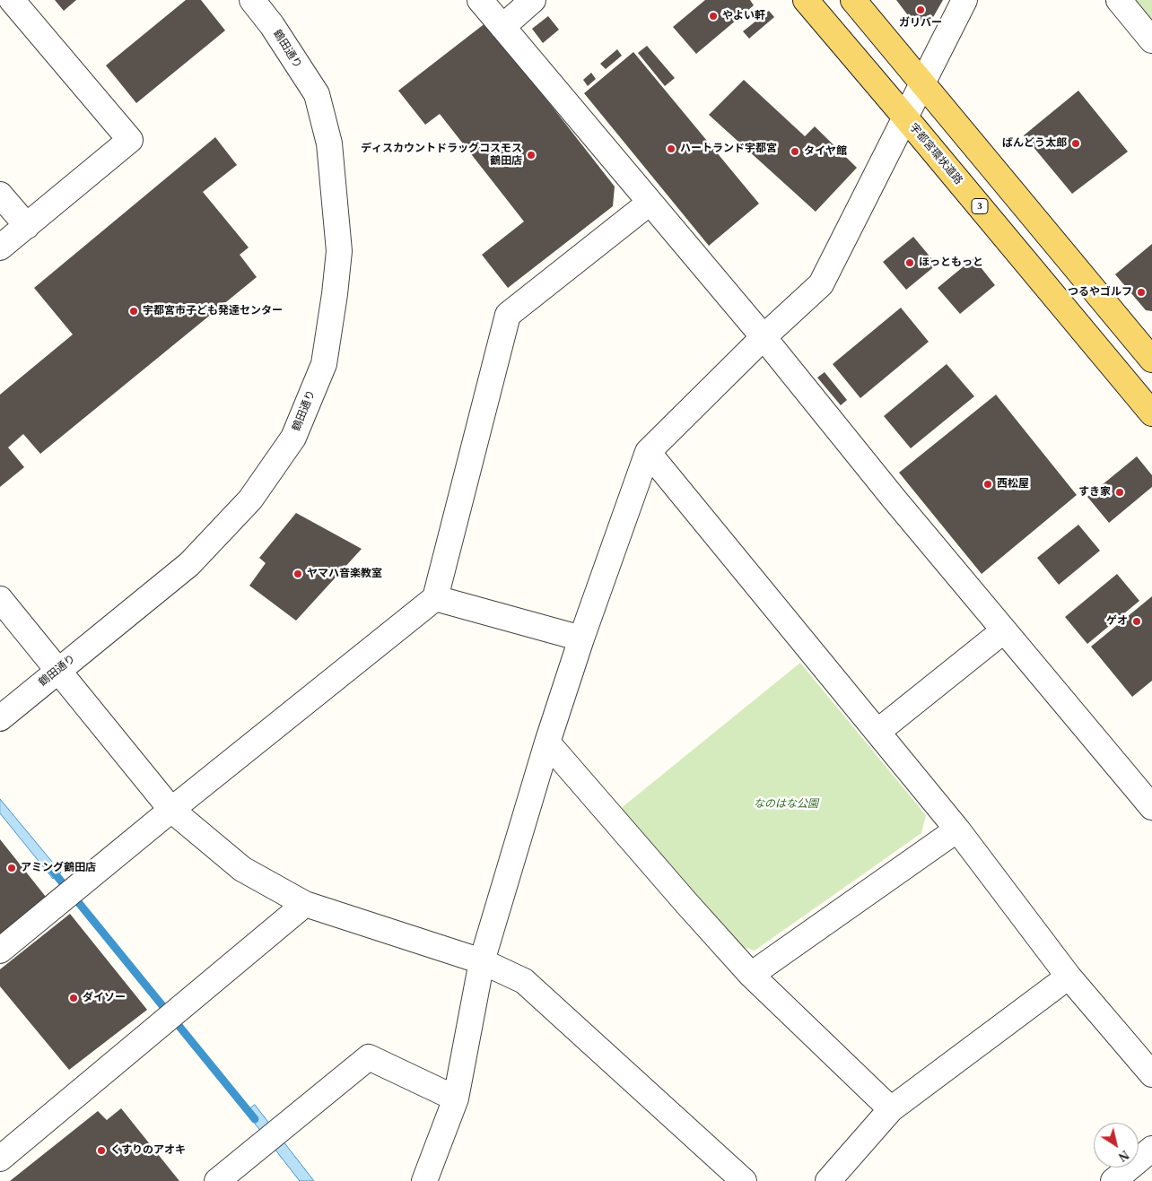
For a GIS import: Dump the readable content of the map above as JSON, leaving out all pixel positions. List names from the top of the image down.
{
  "streets": {
    "main road": ["宇都宮環状道路", "3"],
    "street": ["鶴田通り"]
  },
  "parks": ["なのはな公園"],
  "places": [
    "ガリバー",
    "やよい軒",
    "ばんどう太郎",
    "ハートランド宇都宮",
    "タイヤ館",
    "ディスカウントドラッグコスモス 鶴田店",
    "ほっともっと",
    "つるやゴルフ",
    "宇都宮市子ども発達センター",
    "西松屋",
    "すき家",
    "ヤマハ音楽教室",
    "ゲオ",
    "アミング鶴田店",
    "ダイソー",
    "くすりのアオキ"
  ],
  "north": "bottom right"
}
